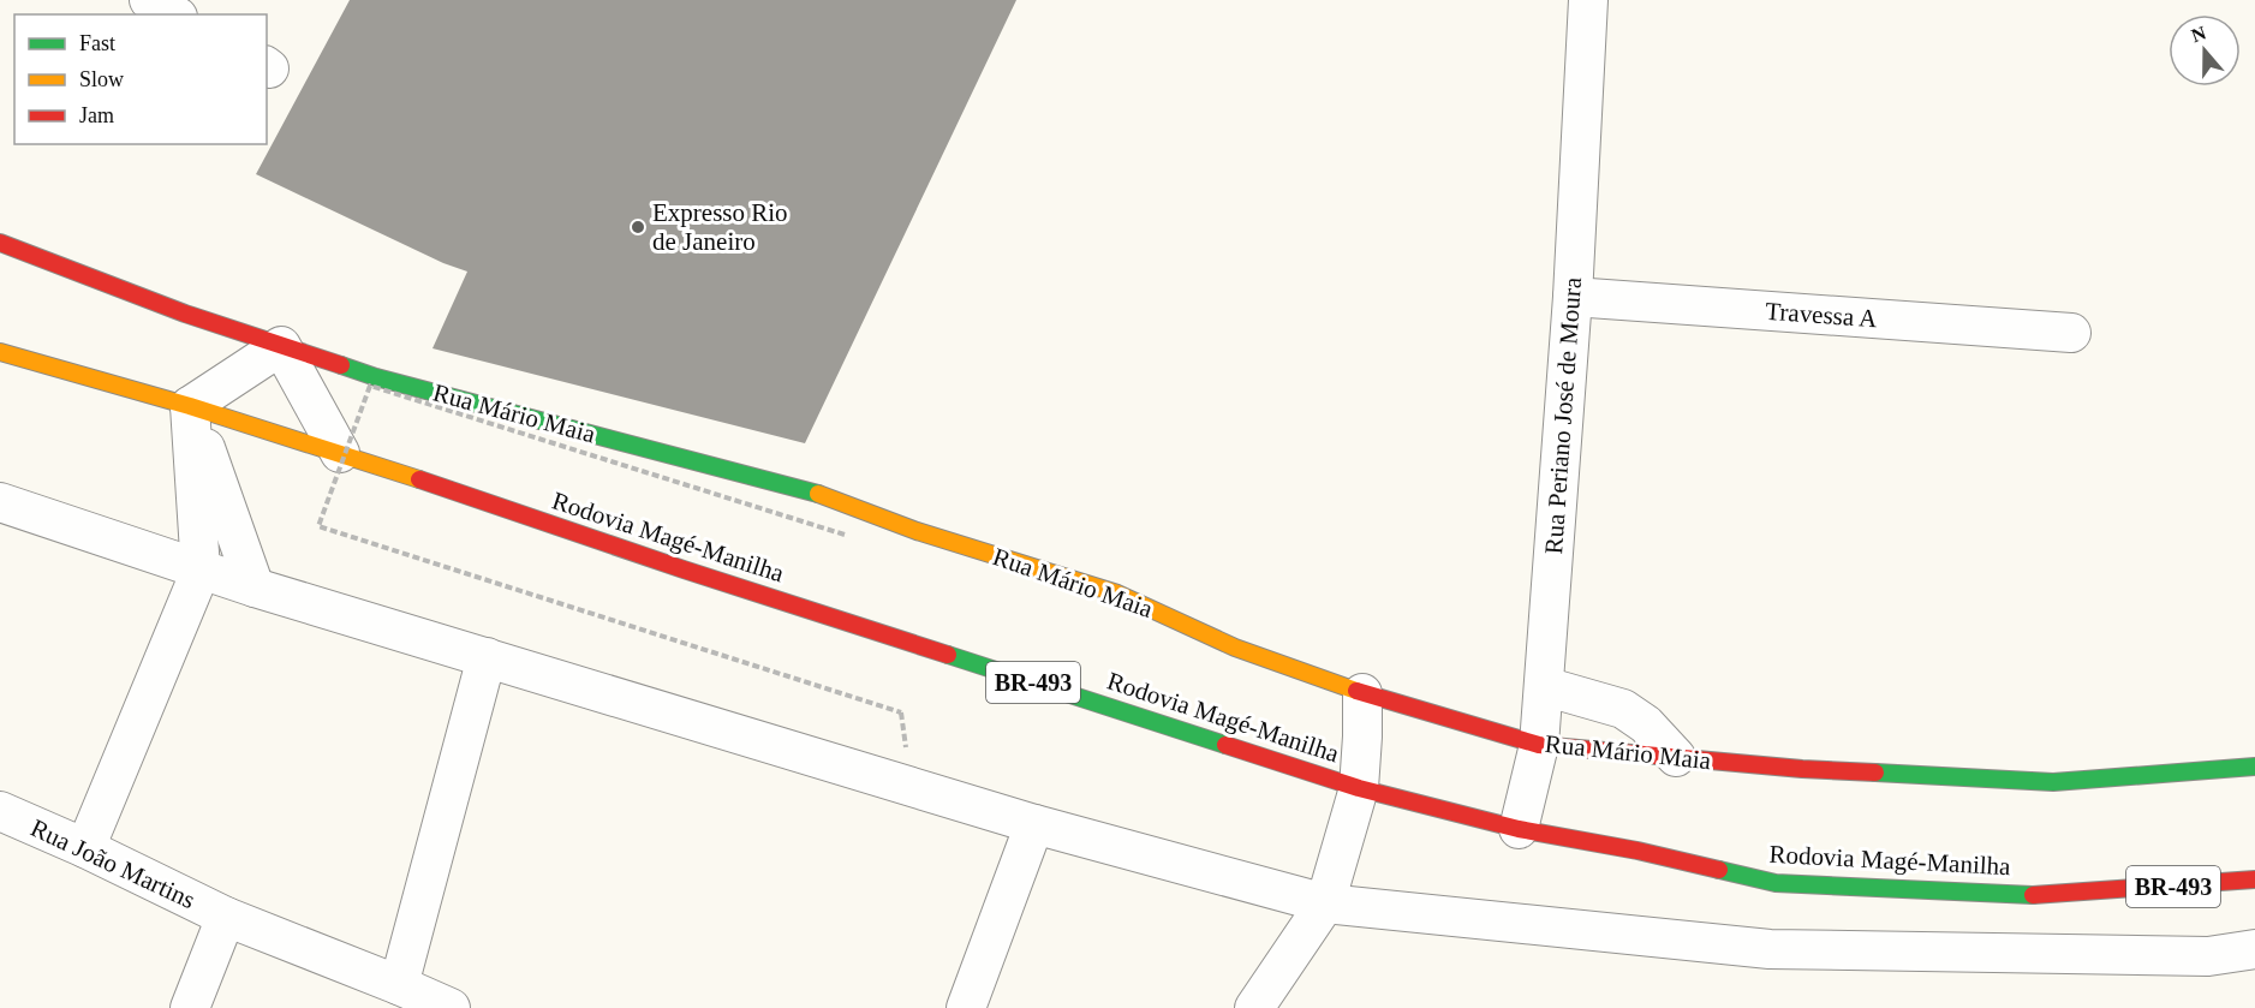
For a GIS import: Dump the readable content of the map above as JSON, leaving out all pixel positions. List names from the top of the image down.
{
  "streets": {
    "main road": ["Rua Mário Maia", "Rodovia Magé-Manilha", "BR-493"],
    "street": ["Travessa A", "Rua Periano José de Moura", "Rua João Martins"]
  },
  "crossings": [
    ["Travessa A", "Rua Periano José de Moura"],
    ["Rua Mário Maia", "Rua Periano José de Moura"],
    ["Rua Periano José de Moura", "Rodovia Magé-Manilha"]
  ],
  "places": ["Expresso Rio de Janeiro"],
  "legend": ["Fast", "Slow", "Jam"],
  "north": "top"
}
